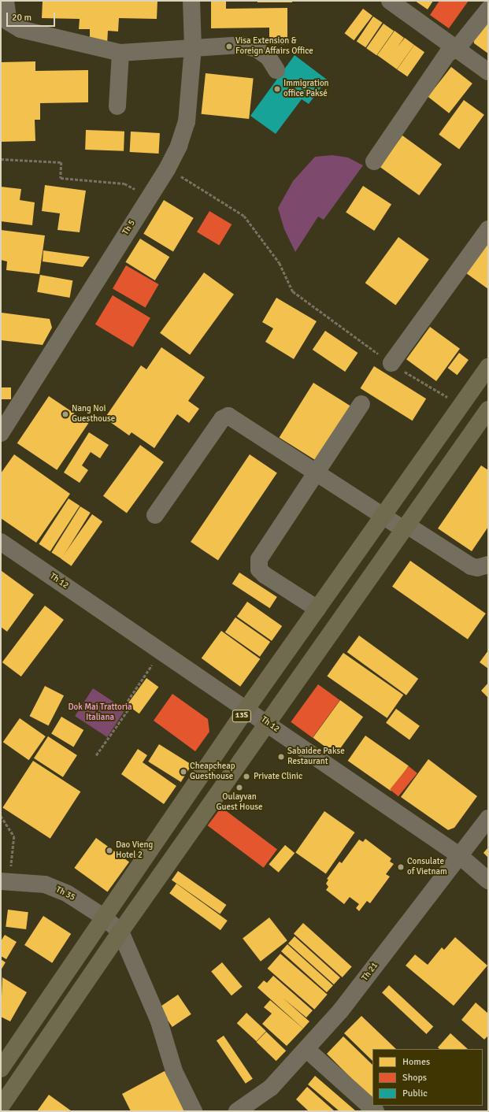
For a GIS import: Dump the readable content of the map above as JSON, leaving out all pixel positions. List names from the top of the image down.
{
  "streets": {
    "highway": ["13S"],
    "street": [
      "Th 5",
      "Th 12",
      "Th 35",
      "Th 21"
    ]
  },
  "crossings": [
    ["Th 12", "13S"],
    ["Th 12", "Th 21"],
    ["13S", "Th 35"]
  ],
  "parks": ["Dok Mai Trattoria Italiana"],
  "places": [
    "Visa Extension & Foreign Affairs Office",
    "Immigration office Paksé",
    "Nang Noi Guesthouse",
    "Sabaidee Pakse Restaurant",
    "Cheapcheap Guesthouse",
    "Private Clinic",
    "Oulayvan Guest House",
    "Dao Vieng Hotel 2",
    "Consulate of Vietnam"
  ],
  "legend": ["Homes", "Shops", "Public"],
  "scale_bar": "20 m"
}
